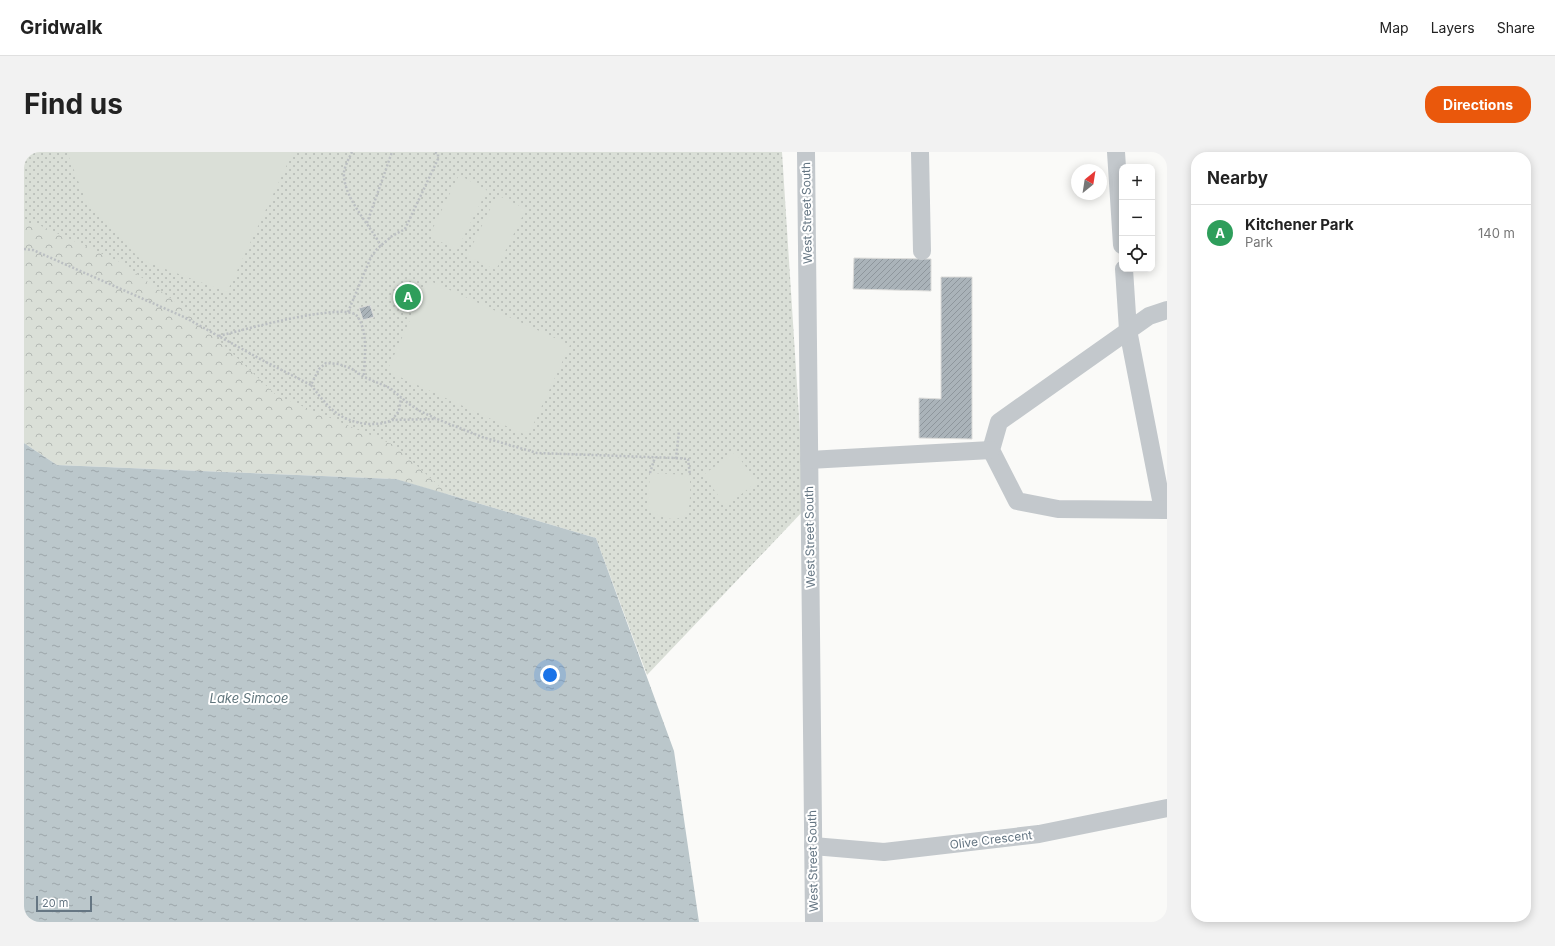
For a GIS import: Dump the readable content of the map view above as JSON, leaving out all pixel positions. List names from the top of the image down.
{
  "streets": {
    "street": ["West Street South", "Olive Crescent"]
  },
  "crossings": [
    ["West Street South", "Olive Crescent"]
  ],
  "water": ["Lake Simcoe"],
  "scale_bar": "20 m",
  "north": "top right",
  "page": {
    "header": "Gridwalk",
    "nav": ["Map", "Layers", "Share"],
    "buttons": "Directions",
    "title": "Find us",
    "heading": "Nearby",
    "map_buttons": ["+", "−"],
    "list": [
      {
        "mark": "A",
        "name": "Kitchener Park",
        "note": "Park",
        "value": "140 m"
      }
    ],
    "pins": "A",
    "scale": "20 m"
  }
}
